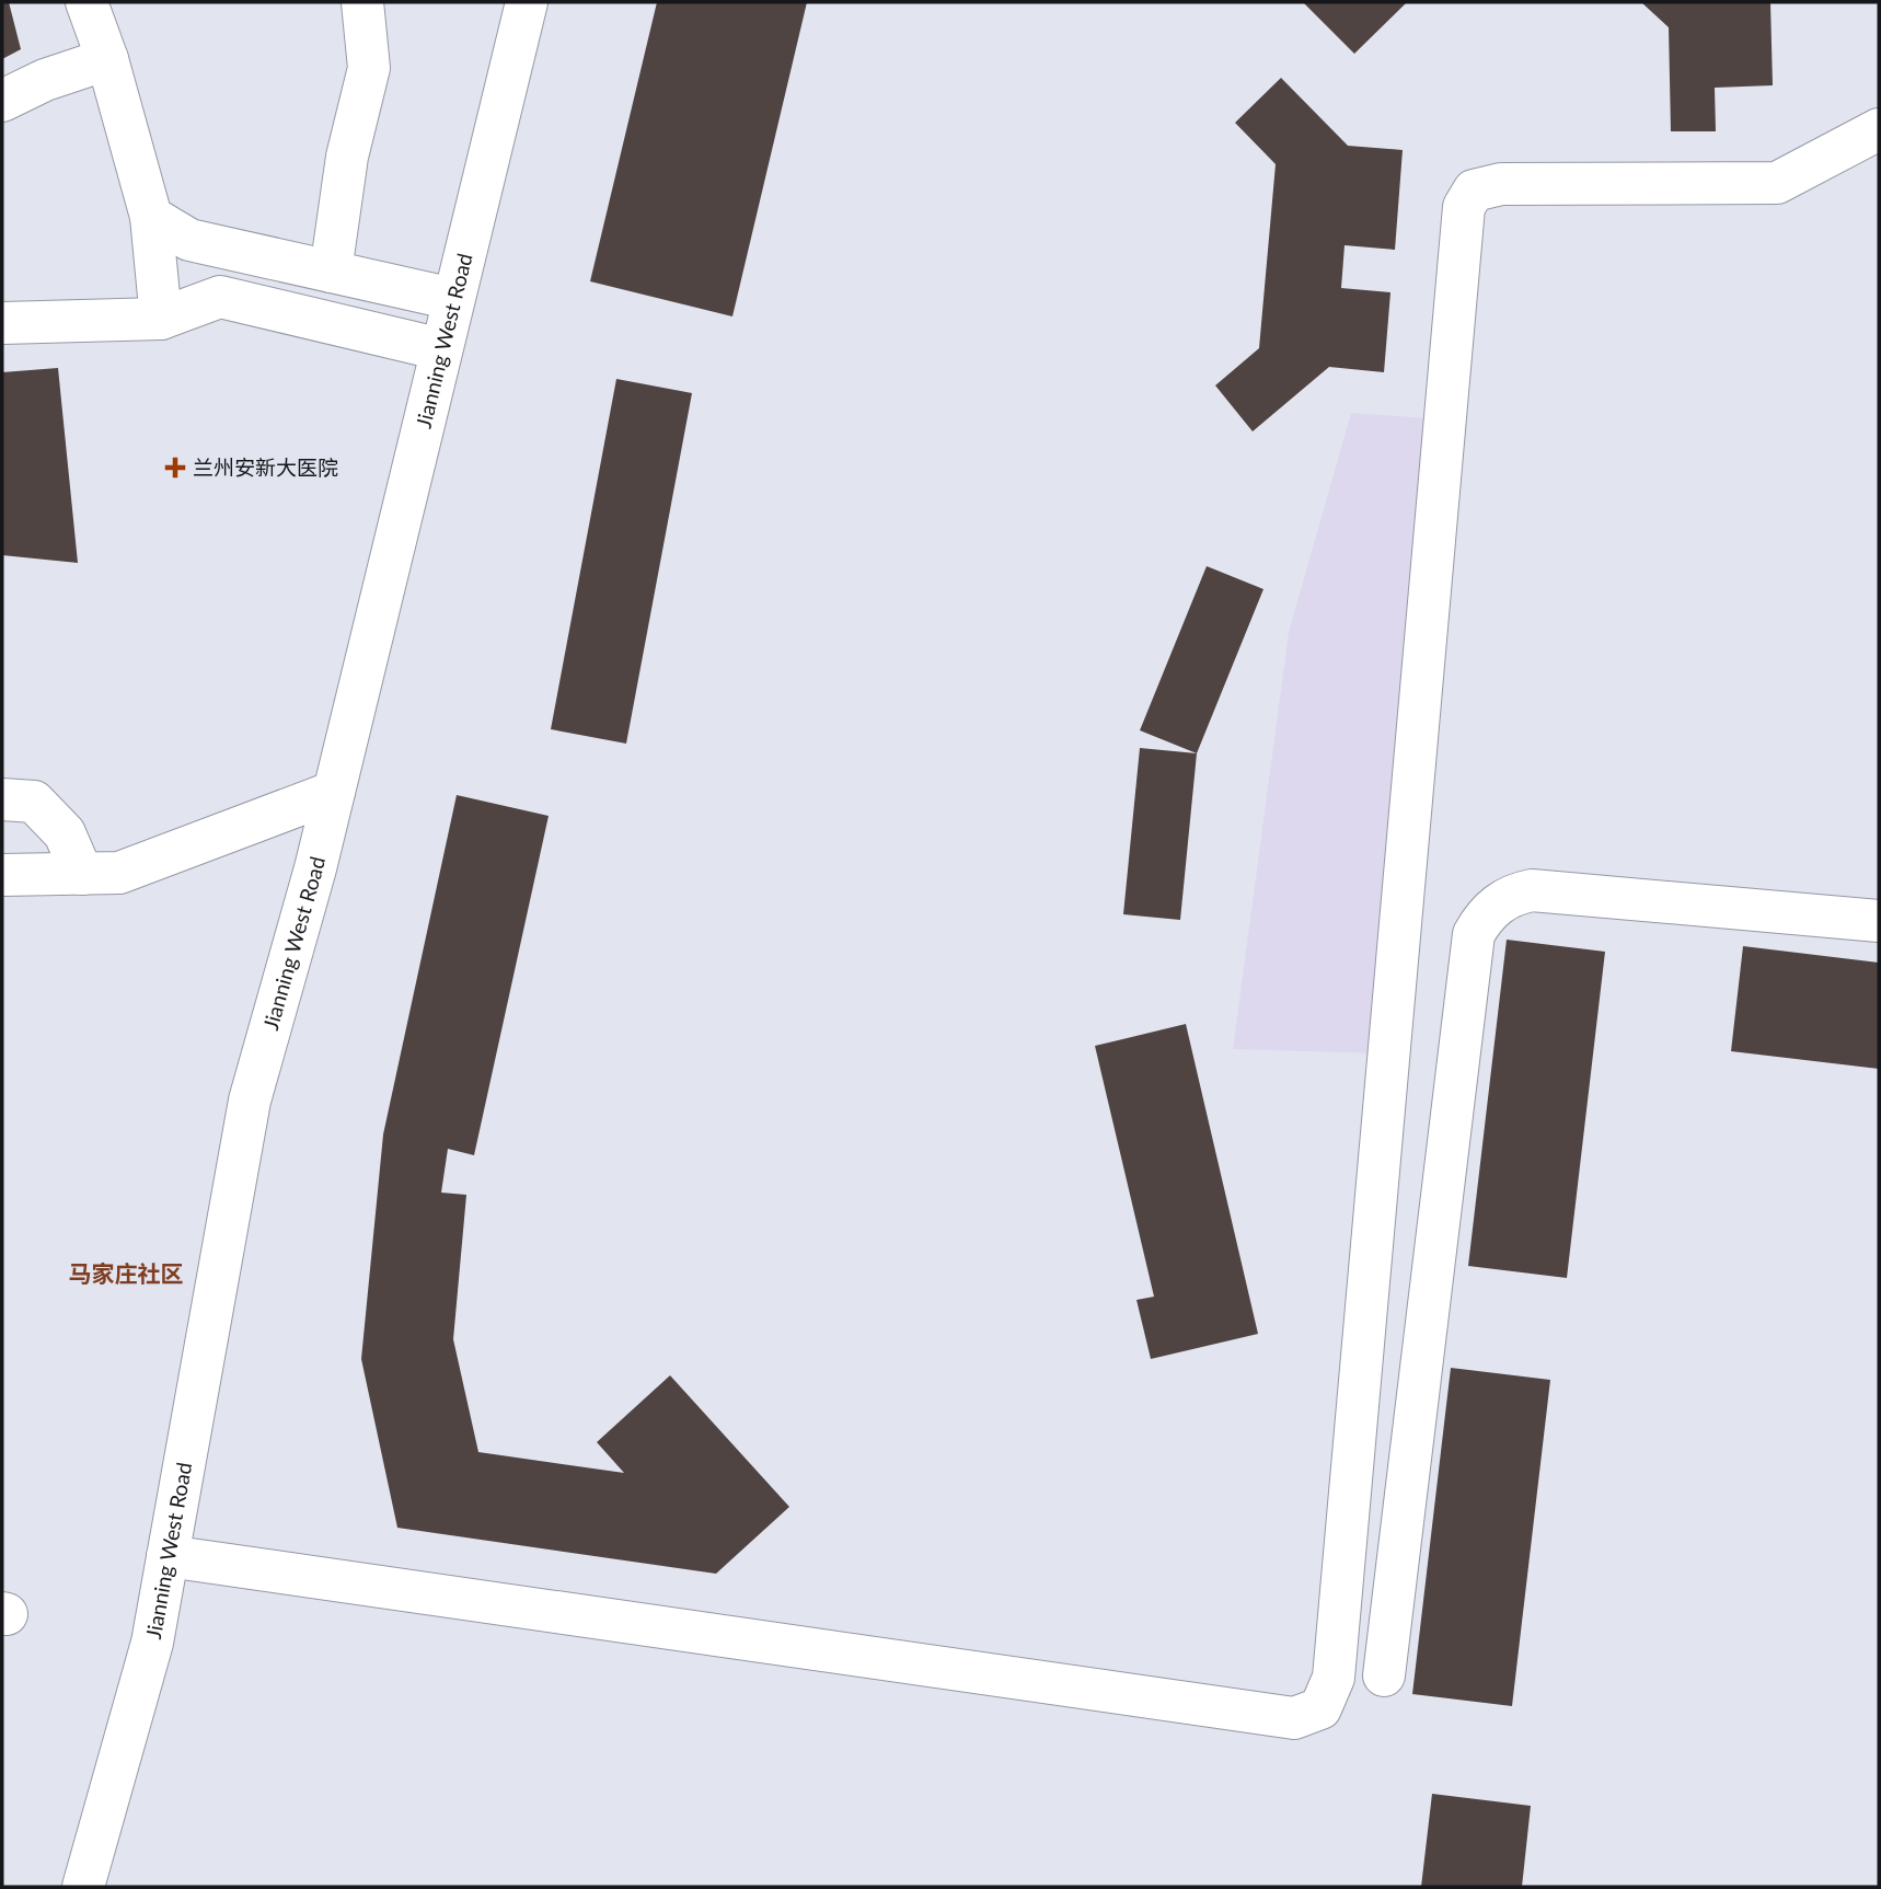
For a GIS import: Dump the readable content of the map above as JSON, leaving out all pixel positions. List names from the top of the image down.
{
  "streets": {
    "street": ["Jianning West Road"]
  },
  "districts": ["马家庄社区"],
  "places": {
    "health": ["兰州安新大医院"]
  }
}
